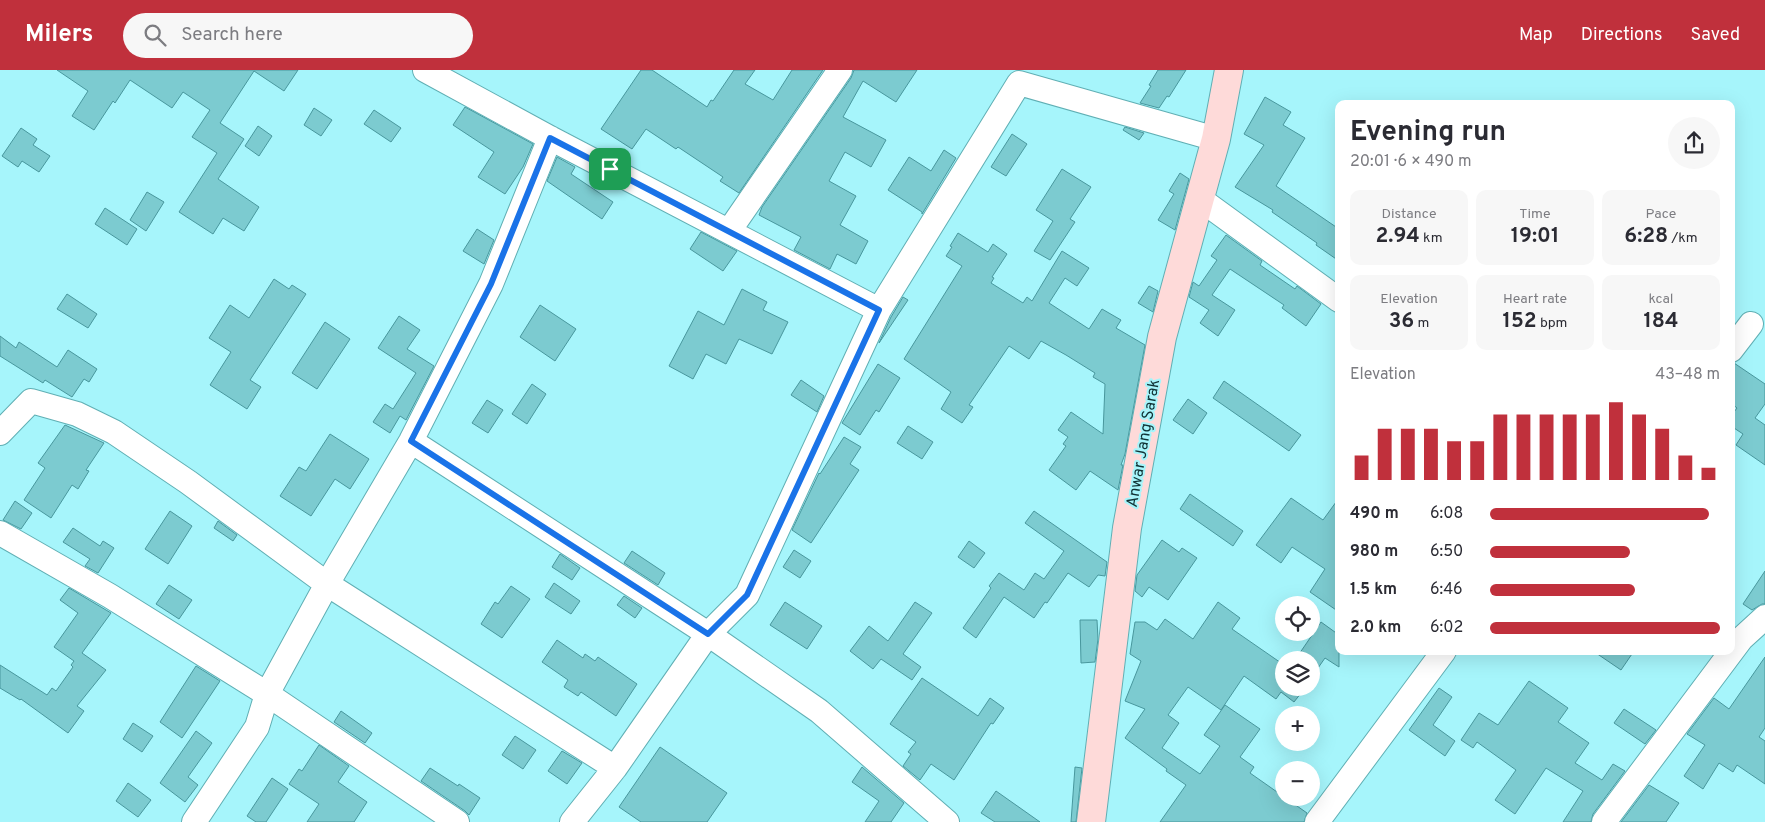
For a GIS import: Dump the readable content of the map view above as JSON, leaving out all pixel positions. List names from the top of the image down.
{
  "streets": {
    "main road": ["Anwar Jang Sarak"]
  },
  "page": {
    "header": "Milers",
    "search": "Search here",
    "nav": ["Map", "Directions", "Saved"],
    "heading": ["Evening run", "20:01 · 6 × 490 m"],
    "stats": [
      ["Distance", "2.94 km"],
      ["Time", "19:01"],
      ["Pace", "6:28 /km"],
      ["Elevation", "36 m"],
      ["Heart rate", "152 bpm"],
      ["kcal", "184"]
    ],
    "chart": ["Elevation", "43–48 m"],
    "list": [
      {
        "name": "490 m",
        "note": "6:08"
      },
      {
        "name": "980 m",
        "note": "6:50"
      },
      {
        "name": "1.5 km",
        "note": "6:46"
      },
      {
        "name": "2.0 km",
        "note": "6:02"
      }
    ],
    "map_buttons": ["+", "−"]
  }
}
